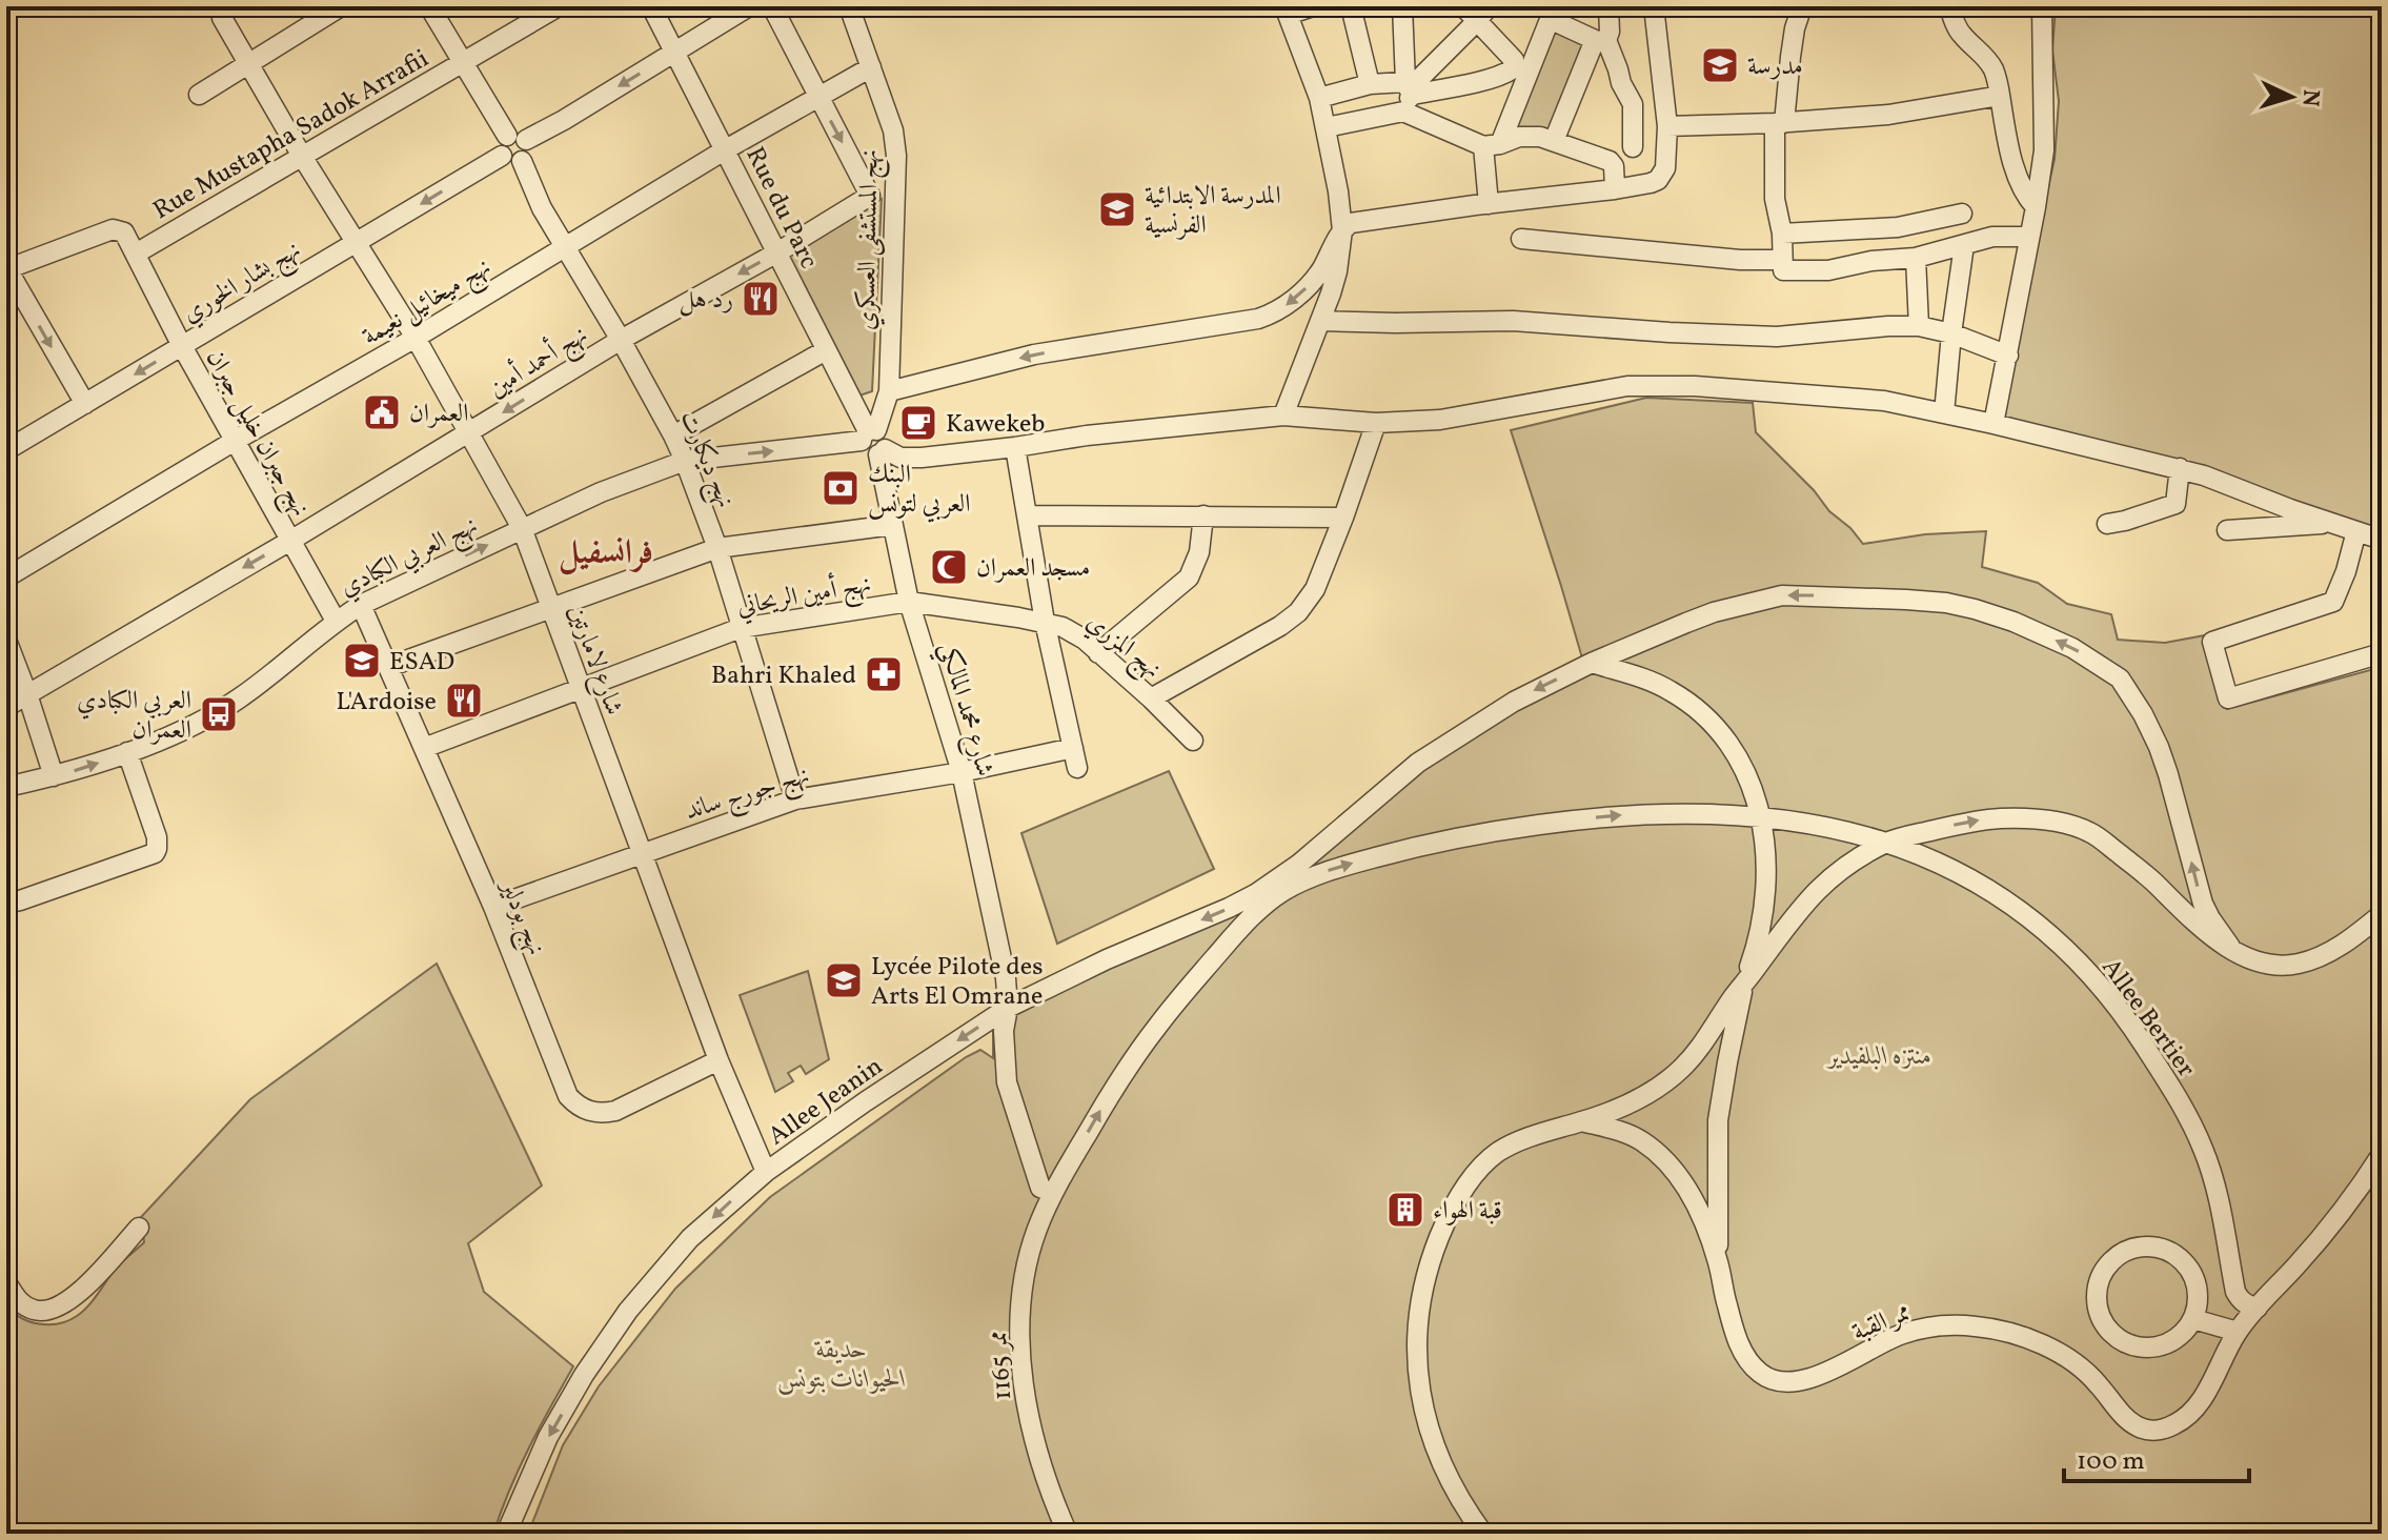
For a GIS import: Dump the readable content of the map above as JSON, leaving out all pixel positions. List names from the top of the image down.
{
  "streets": {
    "street": [
      "Rue Mustapha Sadok Arrafii",
      "Rue du Parc",
      "نهج المستشفى العسكري",
      "نهج بشار الخوري",
      "نهج ميخائيل نعيمة",
      "نهج أحمد أمين",
      "نهج جبران خليل جبران",
      "نهج ديكارت",
      "نهج العربي الكبادي",
      "نهج أمين الريحاني",
      "نهج المزري",
      "شارع لامارتين",
      "شارع محمد المالكي",
      "نهج جورج ساند",
      "نهج بودلير",
      "Allee Bertier",
      "Allee Jeanin",
      "ممر القبة",
      "ممر 1165"
    ]
  },
  "crossings": [
    ["Rue Mustapha Sadok Arrafii", "نهج جبران خليل جبران"],
    ["Rue Mustapha Sadok Arrafii", "شارع لامارتين"],
    ["Rue du Parc", "نهج المستشفى العسكري"],
    ["Rue du Parc", "نهج ميخائيل نعيمة"],
    ["Rue du Parc", "نهج أحمد أمين"],
    ["Rue du Parc", "نهج العربي الكبادي"],
    ["نهج المستشفى العسكري", "نهج ميخائيل نعيمة"],
    ["نهج المستشفى العسكري", "نهج العربي الكبادي"],
    ["نهج بشار الخوري", "نهج جبران خليل جبران"],
    ["نهج بشار الخوري", "نهج ديكارت"],
    ["نهج بشار الخوري", "شارع لامارتين"],
    ["نهج ميخائيل نعيمة", "نهج أحمد أمين"],
    ["نهج ميخائيل نعيمة", "نهج جبران خليل جبران"],
    ["نهج ميخائيل نعيمة", "نهج ديكارت"],
    ["نهج ميخائيل نعيمة", "شارع لامارتين"],
    ["نهج أحمد أمين", "نهج جبران خليل جبران"],
    ["نهج أحمد أمين", "نهج ديكارت"],
    ["نهج أحمد أمين", "شارع لامارتين"],
    ["نهج جبران خليل جبران", "نهج العربي الكبادي"],
    ["نهج ديكارت", "نهج العربي الكبادي"],
    ["نهج ديكارت", "نهج أمين الريحاني"],
    ["نهج ديكارت", "نهج جورج ساند"],
    ["نهج العربي الكبادي", "شارع لامارتين"],
    ["نهج العربي الكبادي", "نهج بودلير"],
    ["نهج أمين الريحاني", "نهج المزري"],
    ["نهج أمين الريحاني", "شارع لامارتين"],
    ["نهج أمين الريحاني", "شارع محمد المالكي"],
    ["نهج أمين الريحاني", "نهج بودلير"],
    ["نهج المزري", "شارع محمد المالكي"],
    ["نهج المزري", "نهج جورج ساند"],
    ["شارع لامارتين", "نهج جورج ساند"],
    ["شارع لامارتين", "نهج بودلير"],
    ["شارع لامارتين", "Allee Jeanin"],
    ["شارع محمد المالكي", "نهج جورج ساند"],
    ["شارع محمد المالكي", "Allee Jeanin"],
    ["شارع محمد المالكي", "ممر 1165"],
    ["نهج جورج ساند", "نهج بودلير"],
    ["Allee Bertier", "Allee Jeanin"],
    ["Allee Bertier", "ممر القبة"],
    ["Allee Bertier", "ممر 1165"],
    ["Allee Jeanin", "ممر 1165"]
  ],
  "one_way": [
    "نهج بشار الخوري",
    "نهج أحمد أمين",
    "Allee Bertier",
    "ممر 1165"
  ],
  "districts": ["فرانسفيل"],
  "parks": ["منتزه البلفيدير", "حديقة الحيوانات بتونس"],
  "places": {
    "school or university": [
      "مدرسة",
      "المدرسة الابتدائية الفرنسية",
      "ESAD",
      "Lycée Pilote des Arts El Omrane"
    ],
    "restaurant": ["رد هل", "L'Ardoise"],
    "public building": ["العمران"],
    "cafe": ["Kawekeb"],
    "bank": ["البنك العربي لتونس"],
    "mosque": ["مسجد العمران"],
    "pharmacy": ["Bahri Khaled"],
    "bus stop": ["العربي الكبادي العمران"],
    "building": ["قبة الهواء"]
  },
  "scale_bar": "100 m",
  "north": "right"
}
